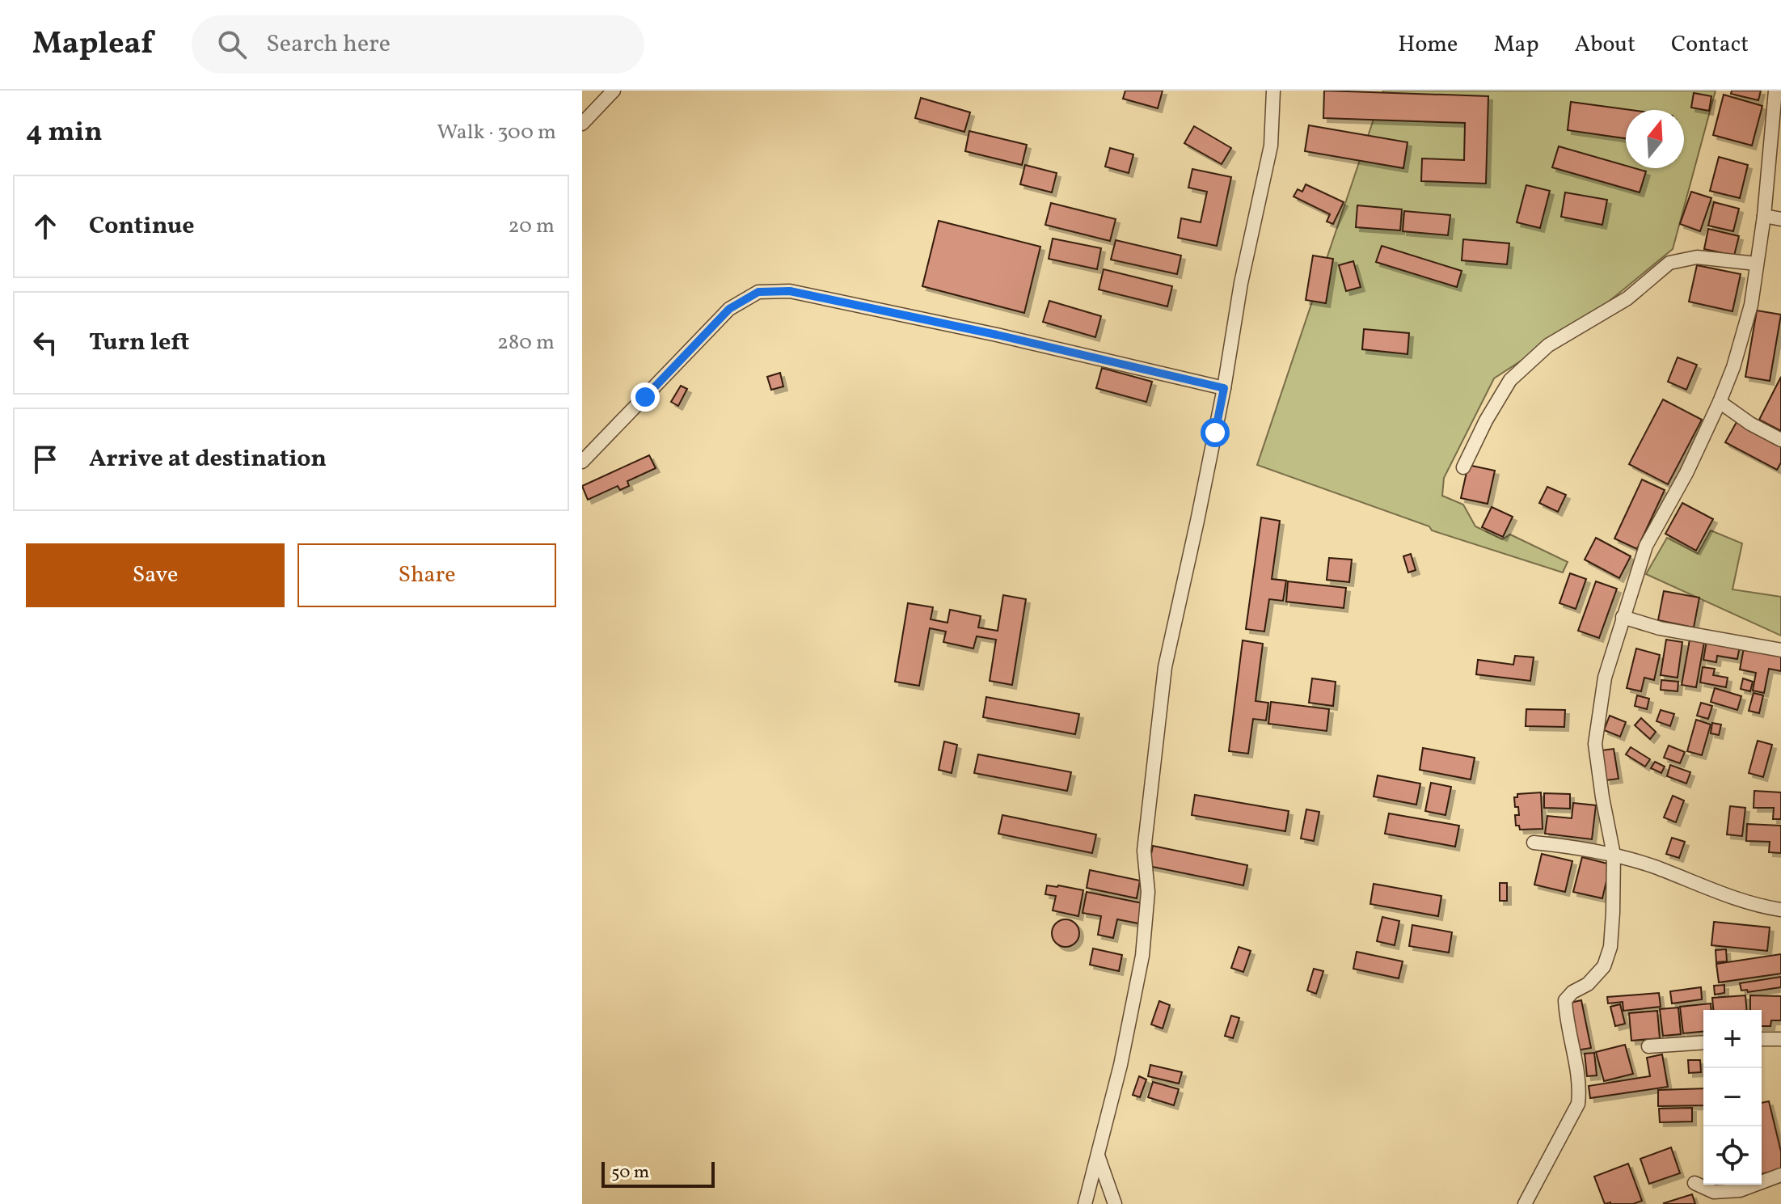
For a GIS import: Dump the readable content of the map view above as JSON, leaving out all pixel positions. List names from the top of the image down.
{
  "scale_bar": "50 m",
  "north": "top",
  "page": {
    "header": "Mapleaf",
    "search": "Search here",
    "nav": [
      "Home",
      "Map",
      "About",
      "Contact"
    ],
    "heading": ["4 min", "Walk · 300 m"],
    "list": [
      ["Continue", "20 m"],
      ["Turn left", "280 m"],
      "Arrive at destination"
    ],
    "buttons": ["Save", "Share"],
    "map_buttons": ["+", "−"],
    "scale": "50 m"
  }
}
